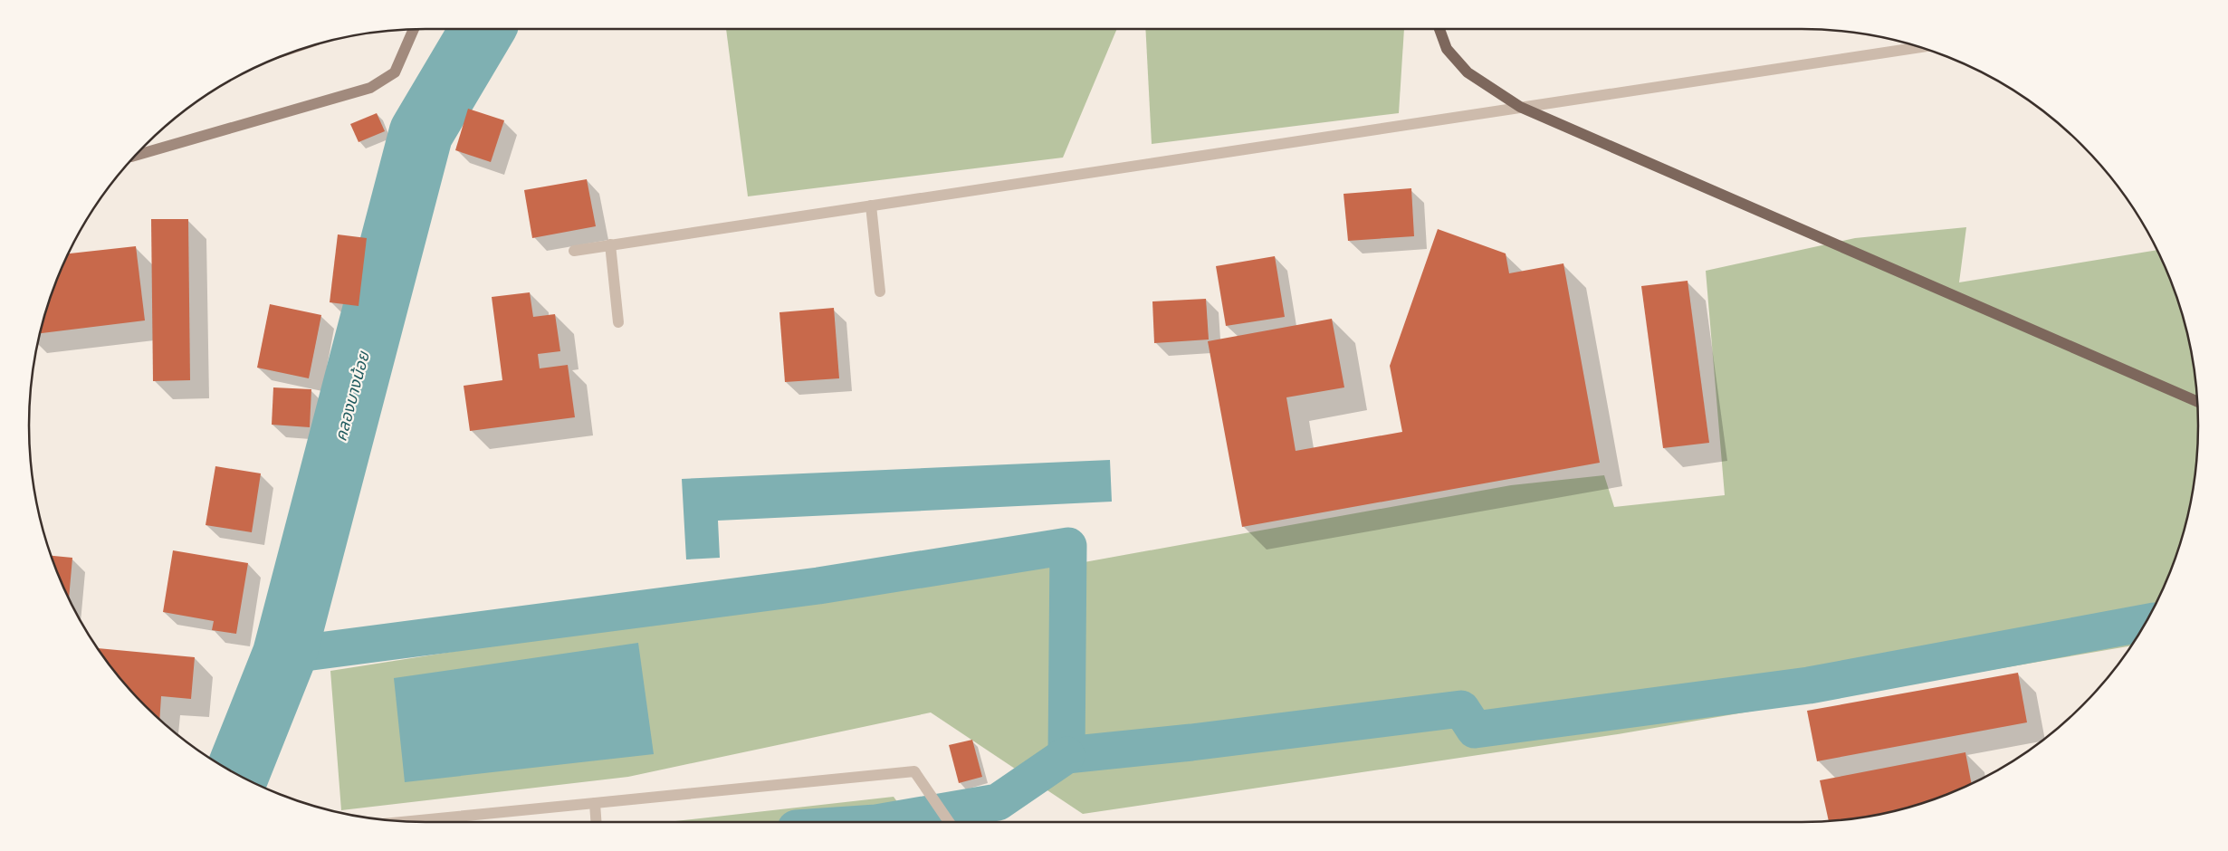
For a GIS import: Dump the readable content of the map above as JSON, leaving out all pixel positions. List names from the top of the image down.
{
  "water": ["คลองบางน้อย"]
}
